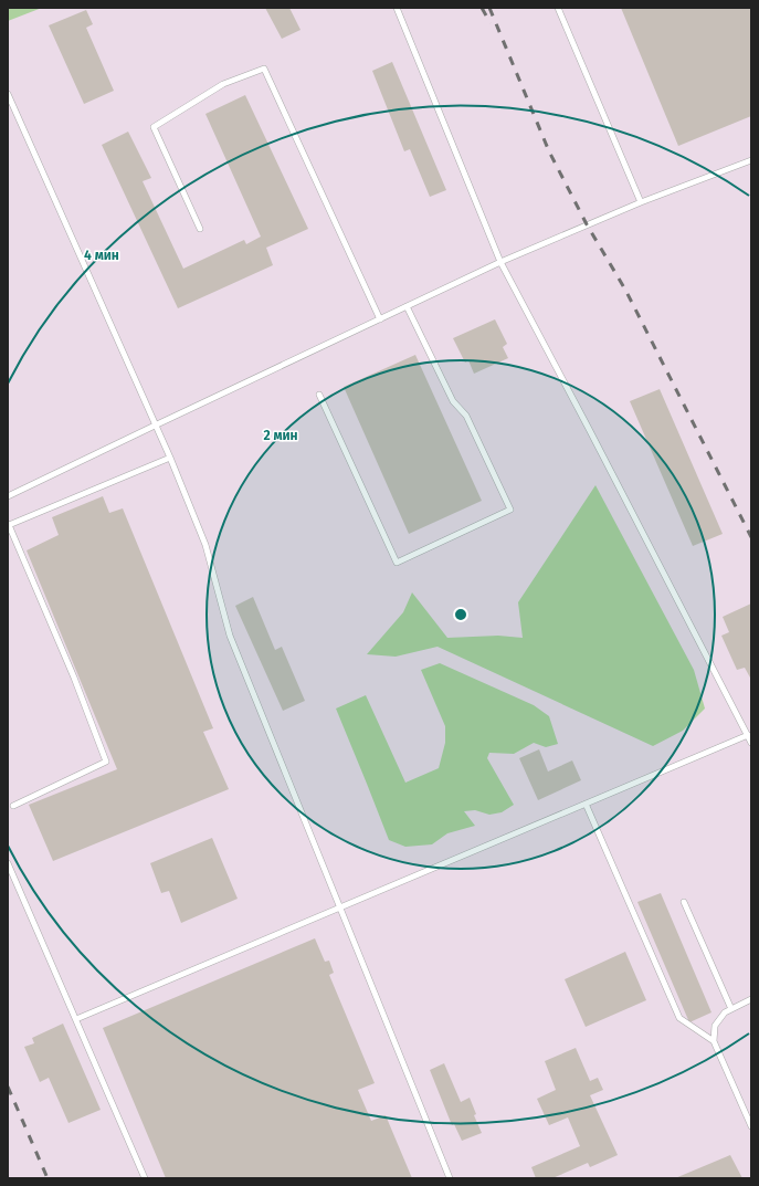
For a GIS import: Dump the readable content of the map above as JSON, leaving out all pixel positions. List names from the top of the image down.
{
  "rings": ["4 мин", "2 мин"]
}
